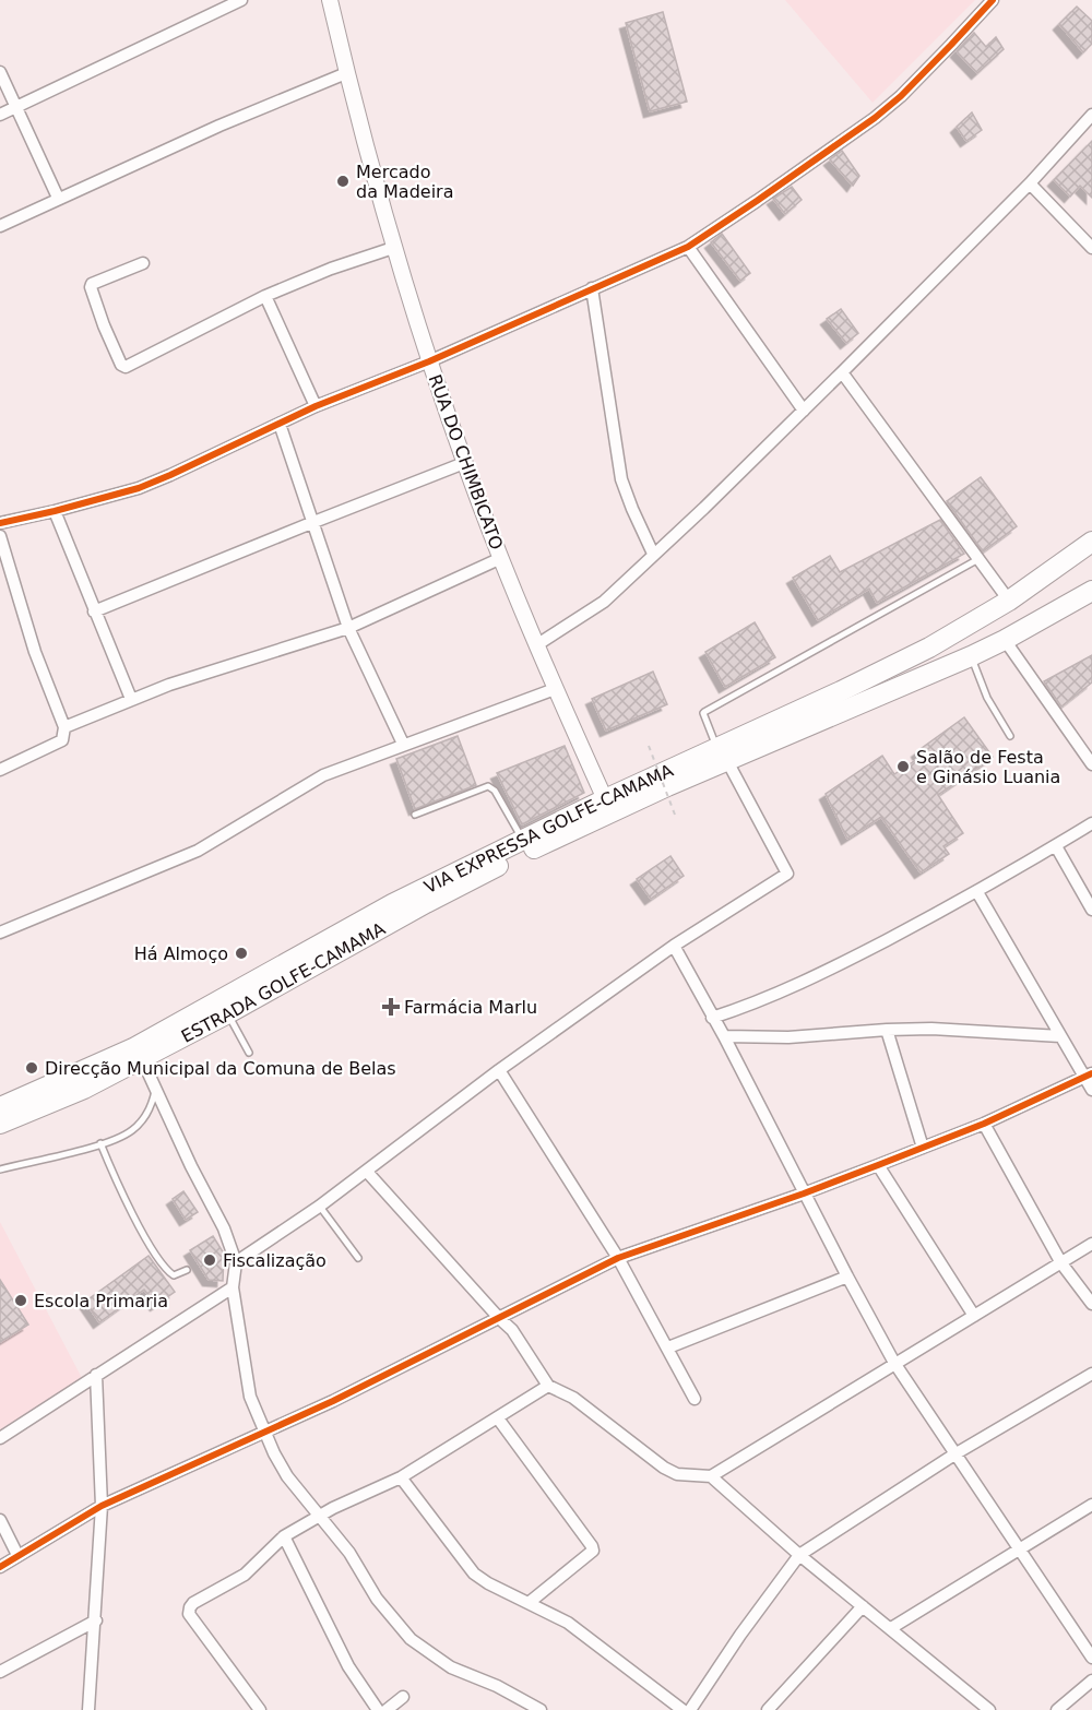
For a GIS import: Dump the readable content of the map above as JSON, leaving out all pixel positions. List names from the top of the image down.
{
  "streets": {
    "highway": ["VIA EXPRESSA GOLFE-CAMAMA", "ESTRADA GOLFE-CAMAMA"],
    "street": ["RUA DO CHIMBICATO"]
  },
  "crossings": [
    ["RUA DO CHIMBICATO", "VIA EXPRESSA GOLFE-CAMAMA"],
    ["VIA EXPRESSA GOLFE-CAMAMA", "ESTRADA GOLFE-CAMAMA"]
  ],
  "places": {
    "other": [
      "Mercado da Madeira",
      "Salão de Festa e Ginásio Luania",
      "Há Almoço",
      "Direcção Municipal da Comuna de Belas",
      "Fiscalização",
      "Escola Primaria"
    ],
    "health": ["Farmácia Marlu"]
  }
}
